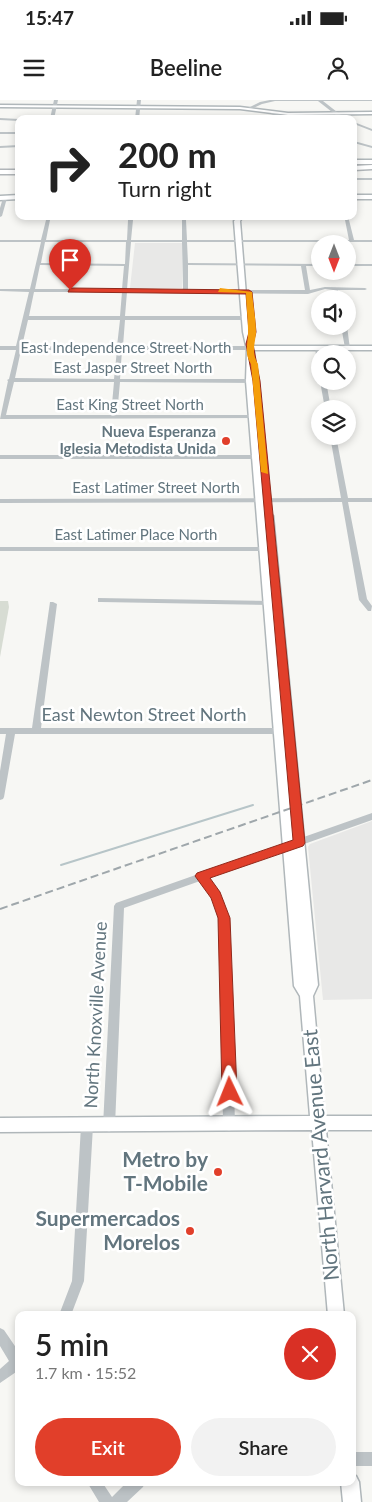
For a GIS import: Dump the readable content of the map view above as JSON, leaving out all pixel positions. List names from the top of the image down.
{
  "streets": {
    "main road": ["East Independence Street North", "North Harvard Avenue East"],
    "street": [
      "East Jasper Street North",
      "East King Street North",
      "East Latimer Street North",
      "East Latimer Place North",
      "East Newton Street North",
      "North Knoxville Avenue"
    ]
  },
  "crossings": [
    ["East Independence Street North", "North Harvard Avenue East"],
    ["East Jasper Street North", "North Harvard Avenue East"],
    ["East King Street North", "North Harvard Avenue East"],
    ["East Latimer Street North", "North Harvard Avenue East"],
    ["East Latimer Place North", "North Harvard Avenue East"],
    ["East Newton Street North", "North Harvard Avenue East"]
  ],
  "places": ["Nueva Esperanza Iglesia Metodista Unida", "Metro by T-Mobile", "Supermercados Morelos"],
  "north": "bottom",
  "page": {
    "status": "15:47",
    "header": "Beeline",
    "turn": ["200 m", "Turn right"],
    "heading": ["5 min", "1.7 km · 15:52"],
    "buttons": ["Exit", "Share"]
  }
}
